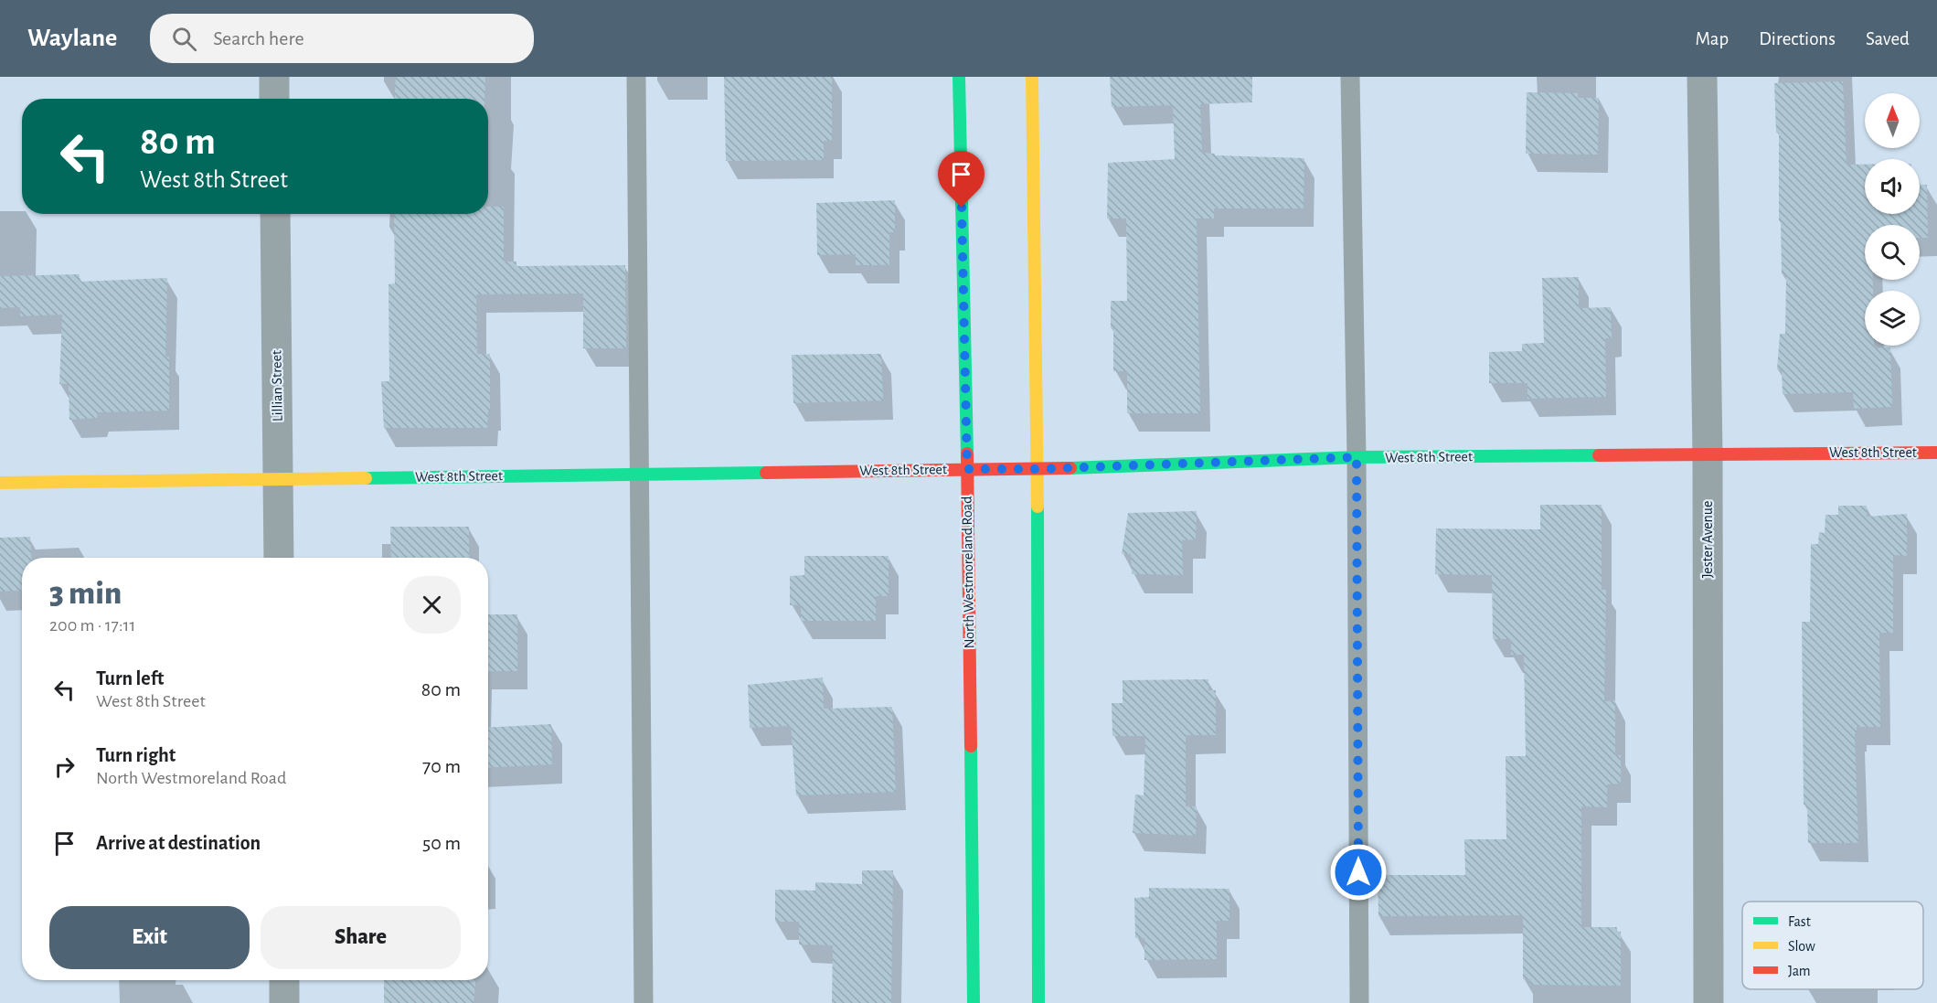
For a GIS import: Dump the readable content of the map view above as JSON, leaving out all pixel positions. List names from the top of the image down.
{
  "streets": {
    "street": [
      "Lillian Street",
      "West 8th Street",
      "Jester Avenue",
      "North Westmoreland Road"
    ]
  },
  "crossings": [
    ["Lillian Street", "West 8th Street"],
    ["West 8th Street", "Jester Avenue"],
    ["West 8th Street", "North Westmoreland Road"]
  ],
  "legend": ["Fast", "Slow", "Jam"],
  "north": "top",
  "page": {
    "header": "Waylane",
    "search": "Search here",
    "nav": ["Map", "Directions", "Saved"],
    "turn": ["80 m", "West 8th Street"],
    "heading": ["3 min", "200 m · 17:11"],
    "list": [
      {
        "name": "Turn left",
        "note": "West 8th Street",
        "value": "80 m"
      },
      {
        "name": "Turn right",
        "note": "North Westmoreland Road",
        "value": "70 m"
      },
      {
        "name": "Arrive at destination",
        "value": "50 m"
      }
    ],
    "buttons": ["Exit", "Share"]
  }
}
